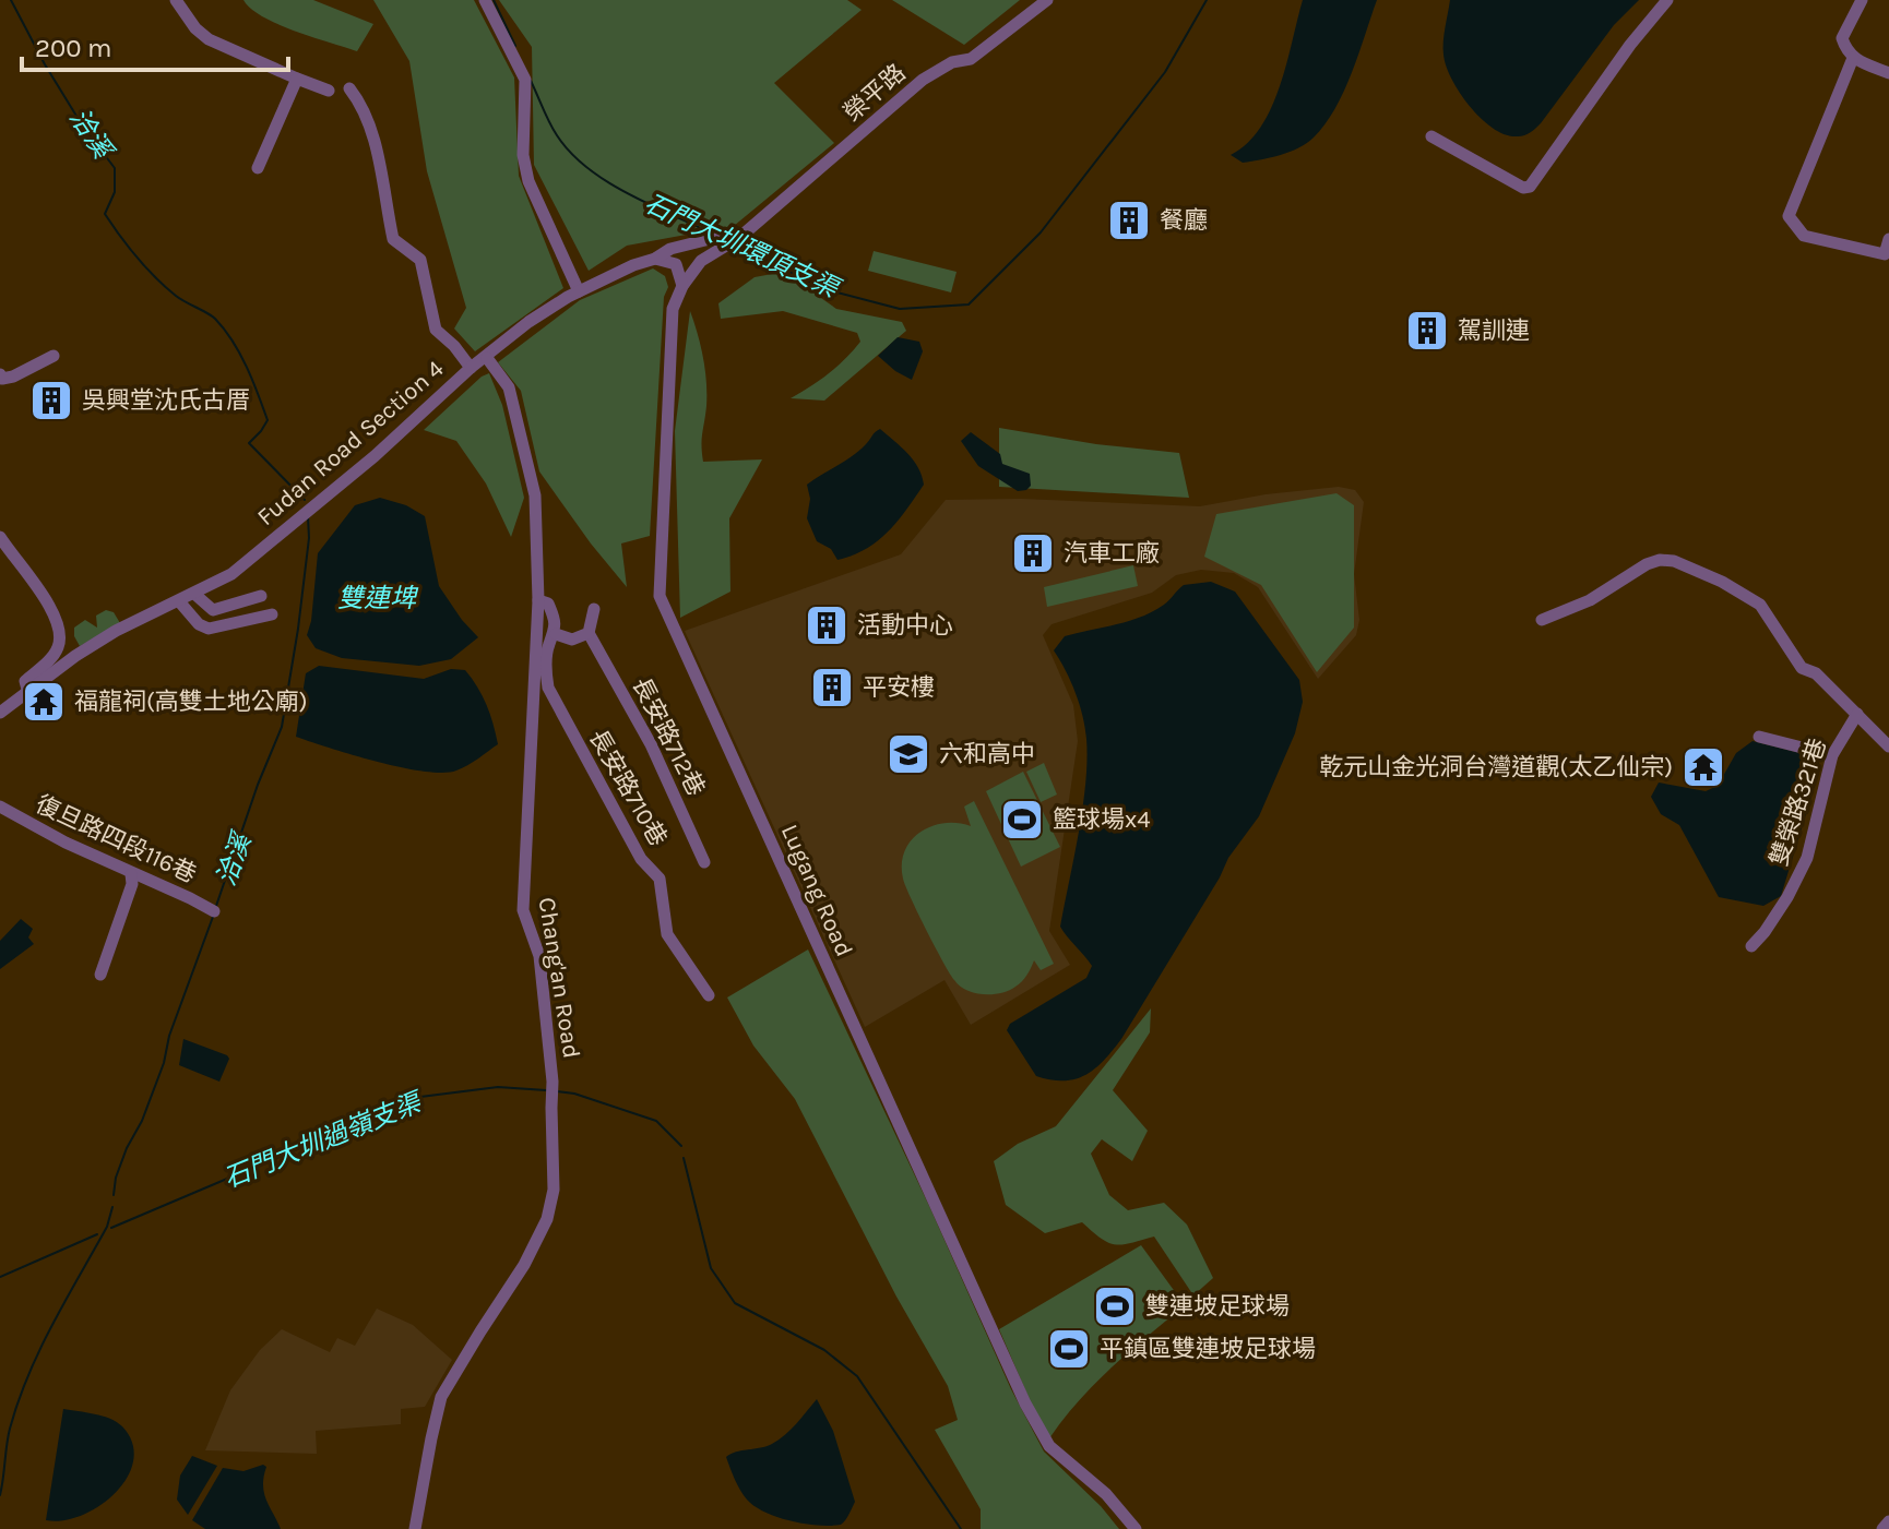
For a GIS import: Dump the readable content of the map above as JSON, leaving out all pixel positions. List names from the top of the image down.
{
  "streets": {
    "street": [
      "榮平路",
      "Fudan Road Section 4",
      "長安路712巷",
      "長安路710巷",
      "雙榮路321巷",
      "復旦路四段116巷",
      "Lugang Road",
      "Chang'an Road"
    ]
  },
  "crossings": [
    ["榮平路", "Fudan Road Section 4"],
    ["榮平路", "Lugang Road"],
    ["Fudan Road Section 4", "Lugang Road"],
    ["Fudan Road Section 4", "Chang'an Road"]
  ],
  "water": [
    "洽溪",
    "石門大圳環頂支渠",
    "雙連埤",
    "石門大圳過嶺支渠"
  ],
  "places": {
    "building": [
      "餐廳",
      "駕訓連",
      "吳興堂沈氏古厝",
      "汽車工廠",
      "活動中心",
      "平安樓"
    ],
    "temple": ["福龍祠(高雙土地公廟)", "乾元山金光洞台灣道觀(太乙仙宗)"],
    "school or university": ["六和高中"],
    "sports": ["籃球場x4", "雙連坡足球場", "平鎮區雙連坡足球場"]
  },
  "scale_bar": "200 m"
}
